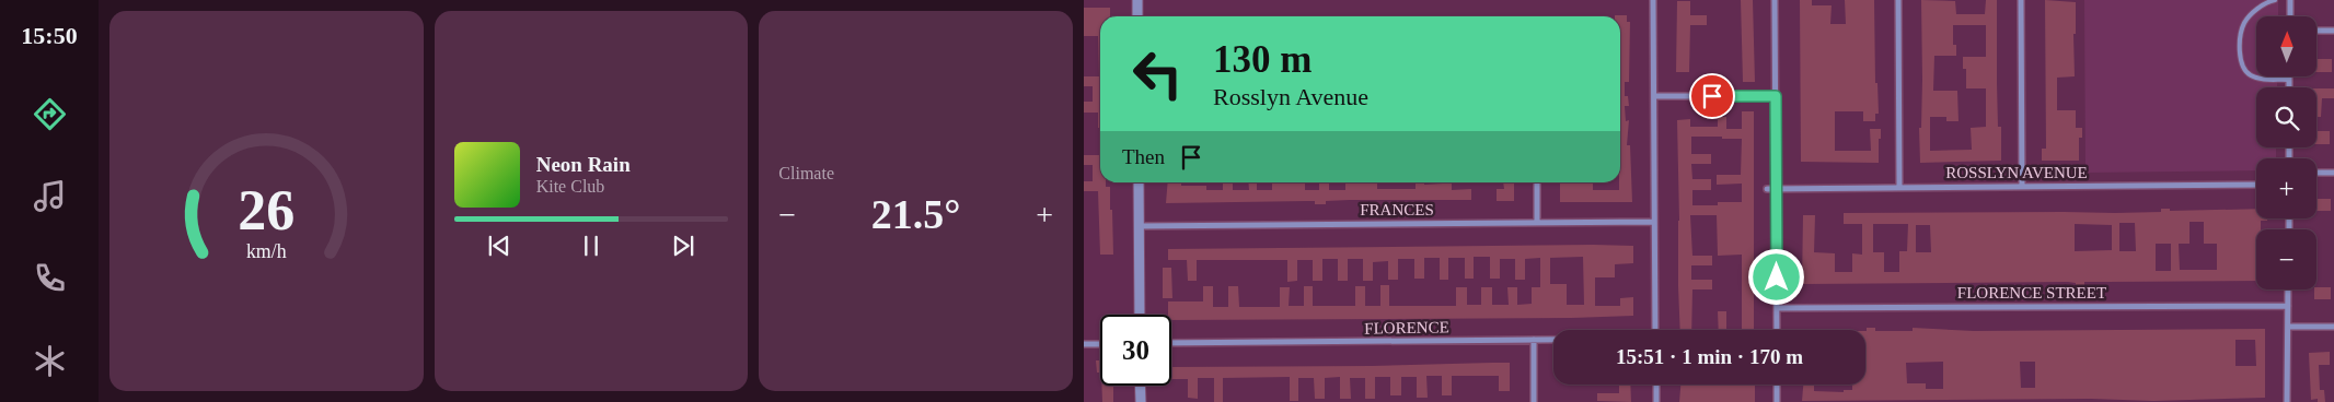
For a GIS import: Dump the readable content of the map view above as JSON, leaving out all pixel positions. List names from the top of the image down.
{
  "streets": {
    "street": [
      "ROSSLYN AVENUE",
      "FRANCES",
      "FLORENCE STREET",
      "FLORENCE"
    ]
  },
  "north": "top",
  "page": {
    "tabs": "15:50",
    "tile": "Climate",
    "map_buttons": ["+", "−"],
    "turn": ["130 m", "Rosslyn Avenue"],
    "then": "Then",
    "song": ["Neon Rain", "Kite Club"],
    "heat": ["−", "21.5°", "+"],
    "limit": "30",
    "trip": "15:51 · 1 min · 170 m",
    "gauge": ["26", "km/h"]
  }
}
